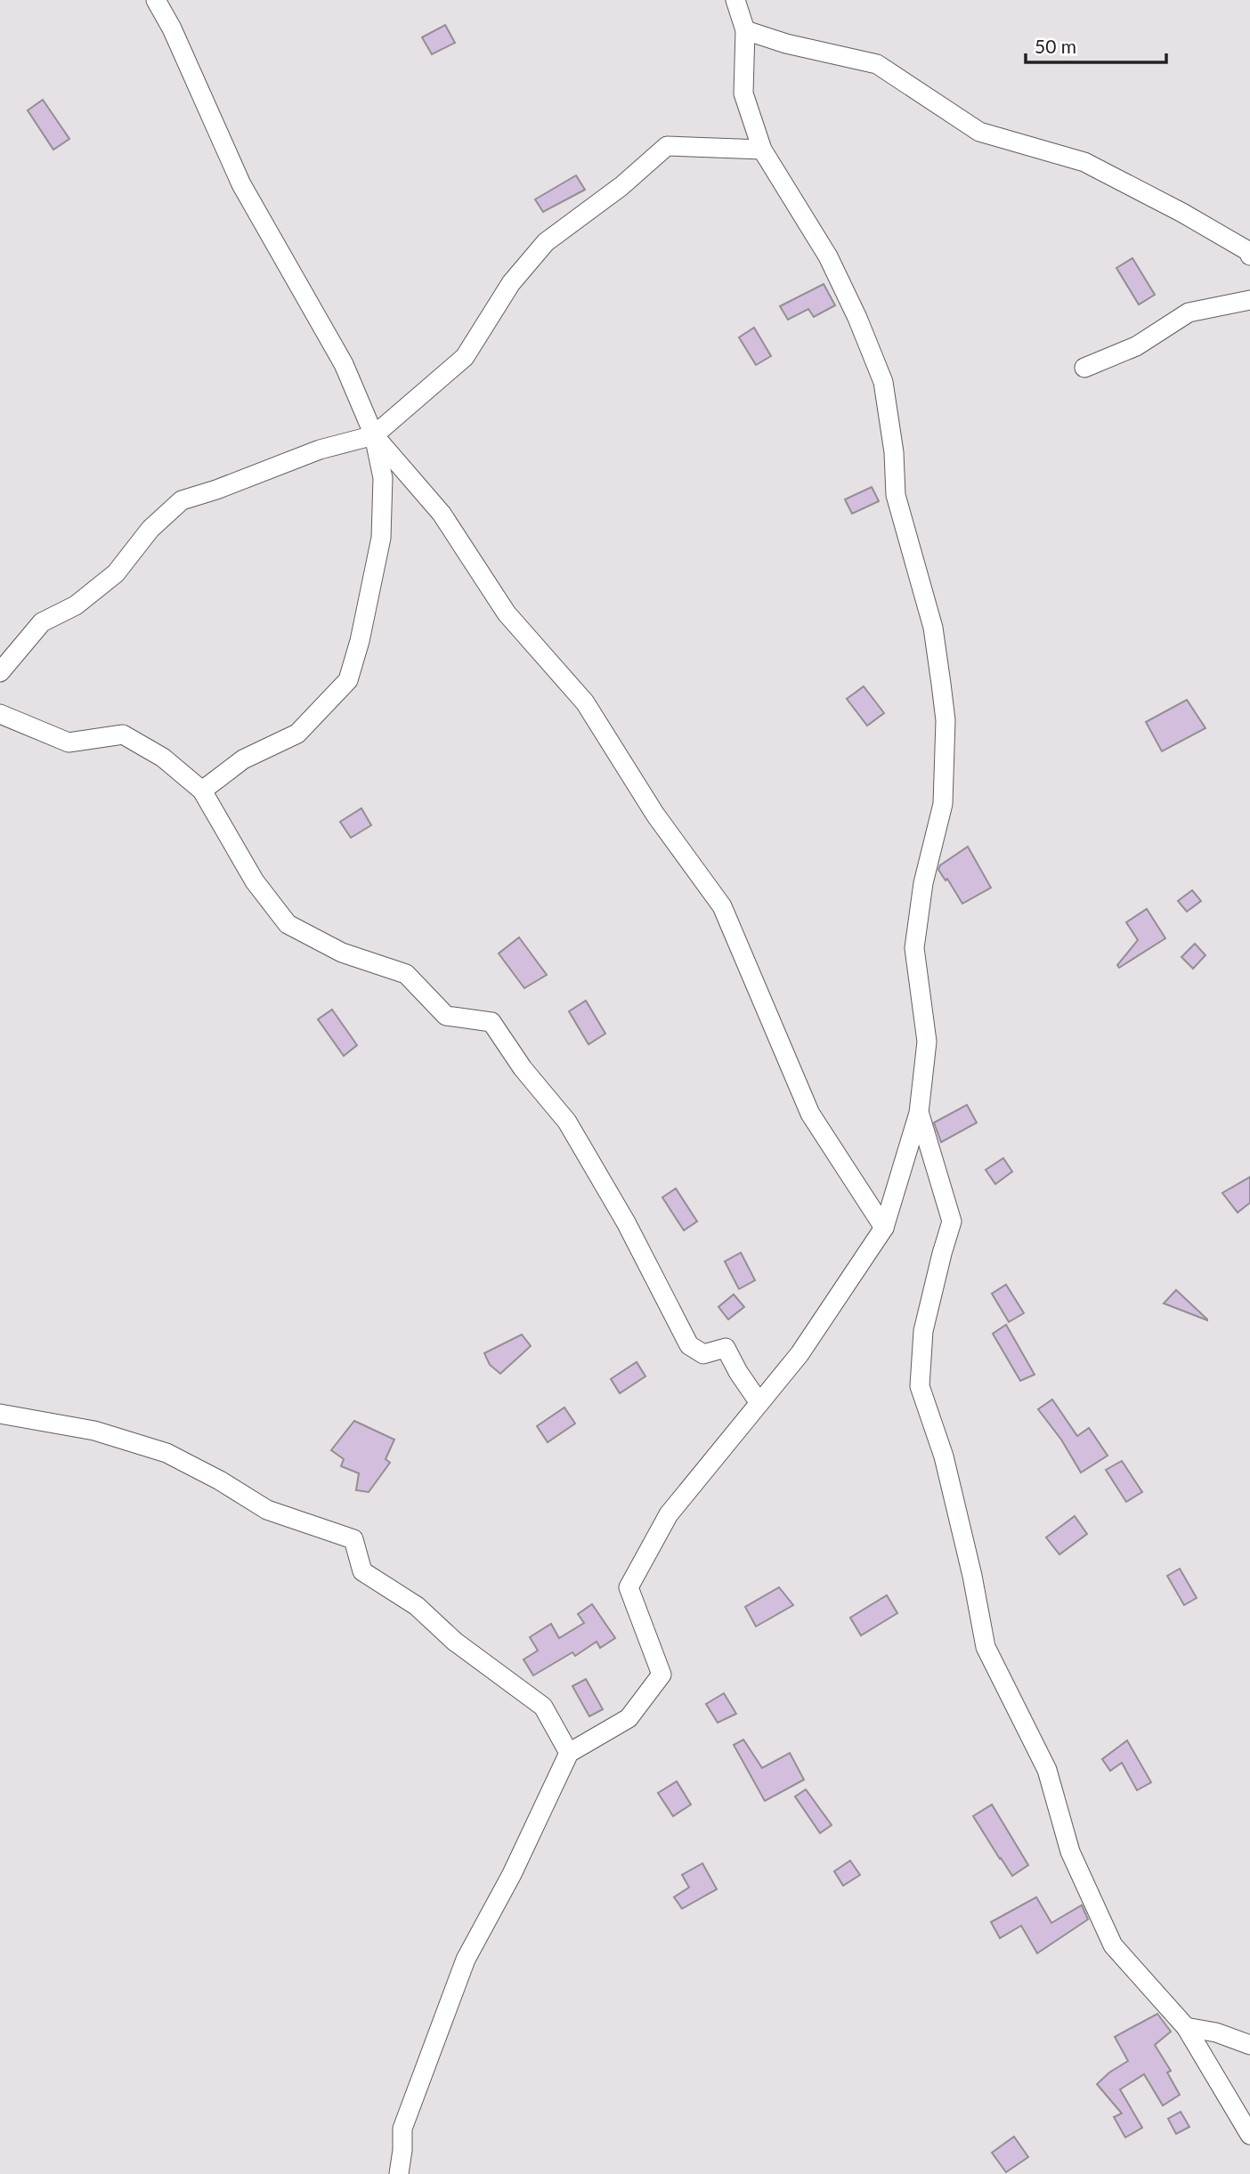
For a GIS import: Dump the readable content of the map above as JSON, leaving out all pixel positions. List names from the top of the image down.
{
  "scale_bar": "50 m"
}
